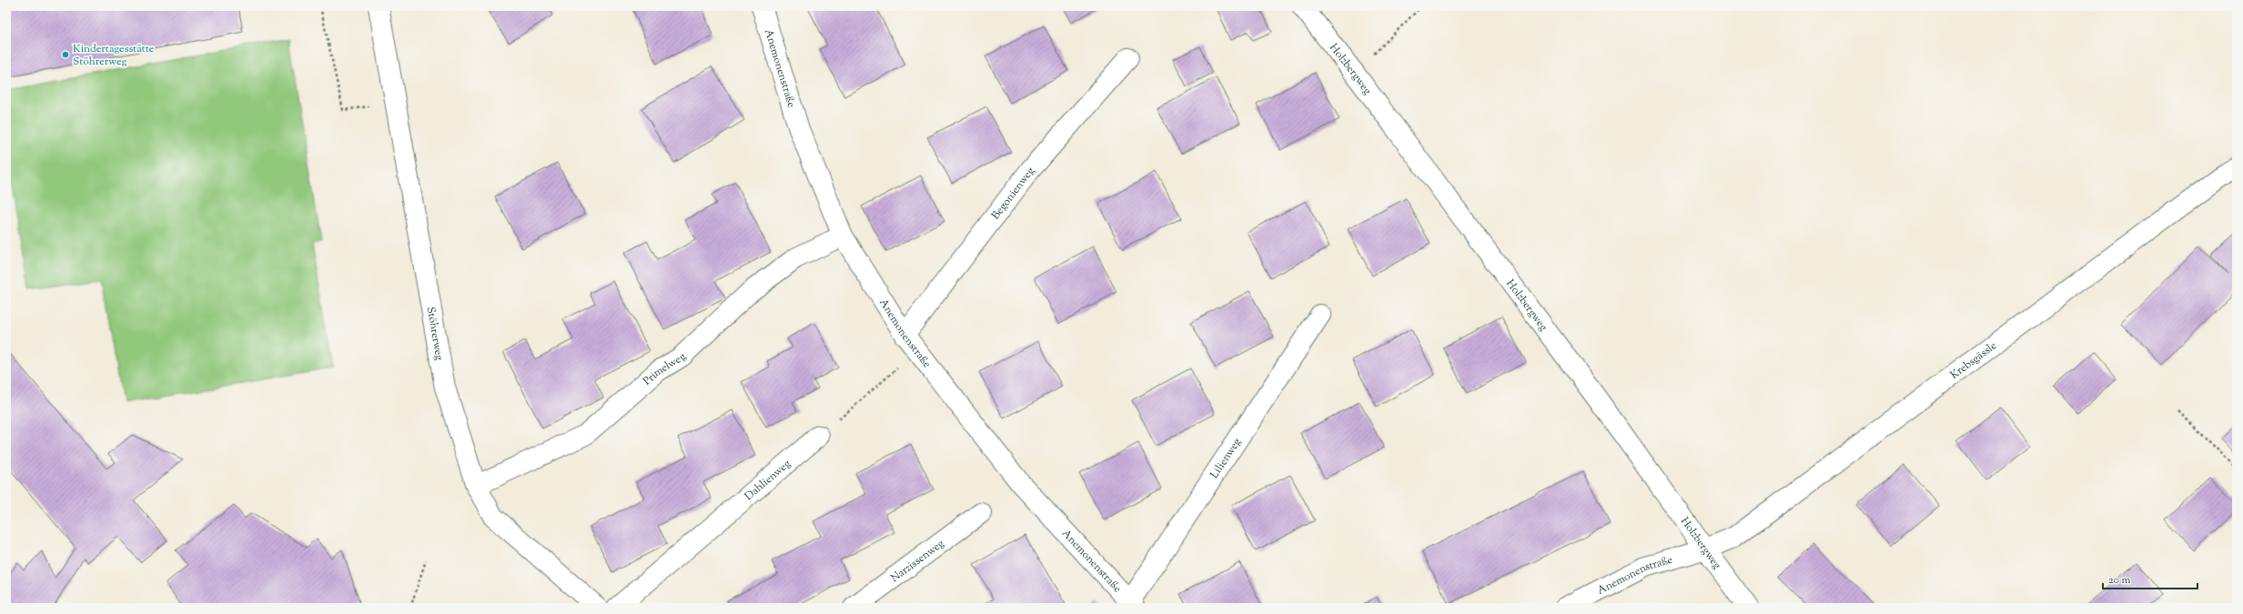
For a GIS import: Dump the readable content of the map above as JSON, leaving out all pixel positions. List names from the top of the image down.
{
  "streets": {
    "street": [
      "Anemonenstraße",
      "Holzbergweg",
      "Begonienweg",
      "Stöhrerweg",
      "Krebsgässle",
      "Primelweg",
      "Lilienweg",
      "Dahlienweg",
      "Narzissenweg"
    ]
  },
  "crossings": [
    ["Anemonenstraße", "Holzbergweg"],
    ["Anemonenstraße", "Begonienweg"],
    ["Anemonenstraße", "Krebsgässle"],
    ["Anemonenstraße", "Primelweg"],
    ["Anemonenstraße", "Lilienweg"],
    ["Holzbergweg", "Krebsgässle"],
    ["Stöhrerweg", "Primelweg"]
  ],
  "places": ["Kindertagesstätte Stöhrerweg"],
  "scale_bar": "20 m"
}
